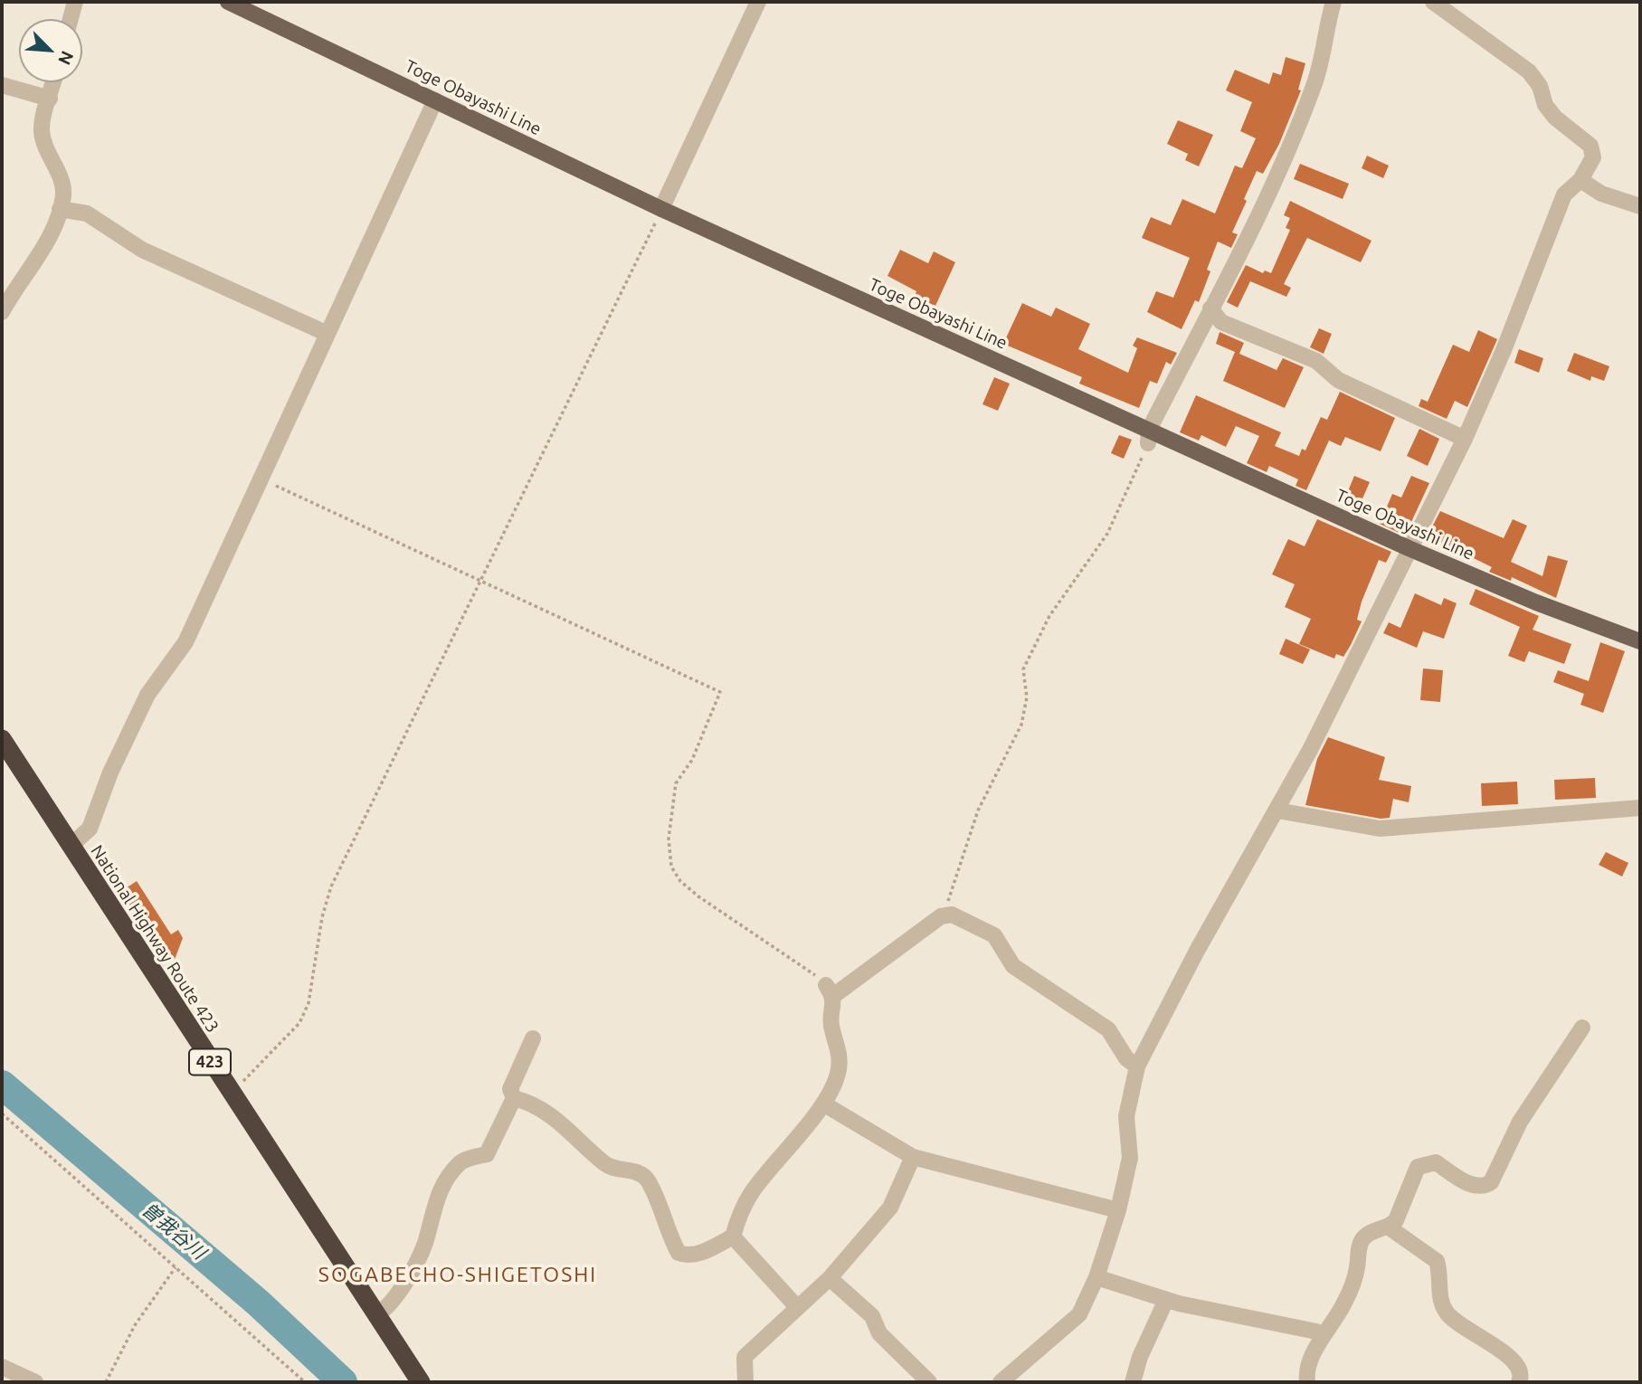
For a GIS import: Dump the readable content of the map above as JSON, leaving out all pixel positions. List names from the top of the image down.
{
  "streets": {
    "highway": ["National Highway Route 423", "423"],
    "main road": ["Toge Obayashi Line"]
  },
  "districts": ["SOGABECHO-SHIGETOSHI"],
  "water": ["曽我谷川"],
  "north": "bottom right"
}
